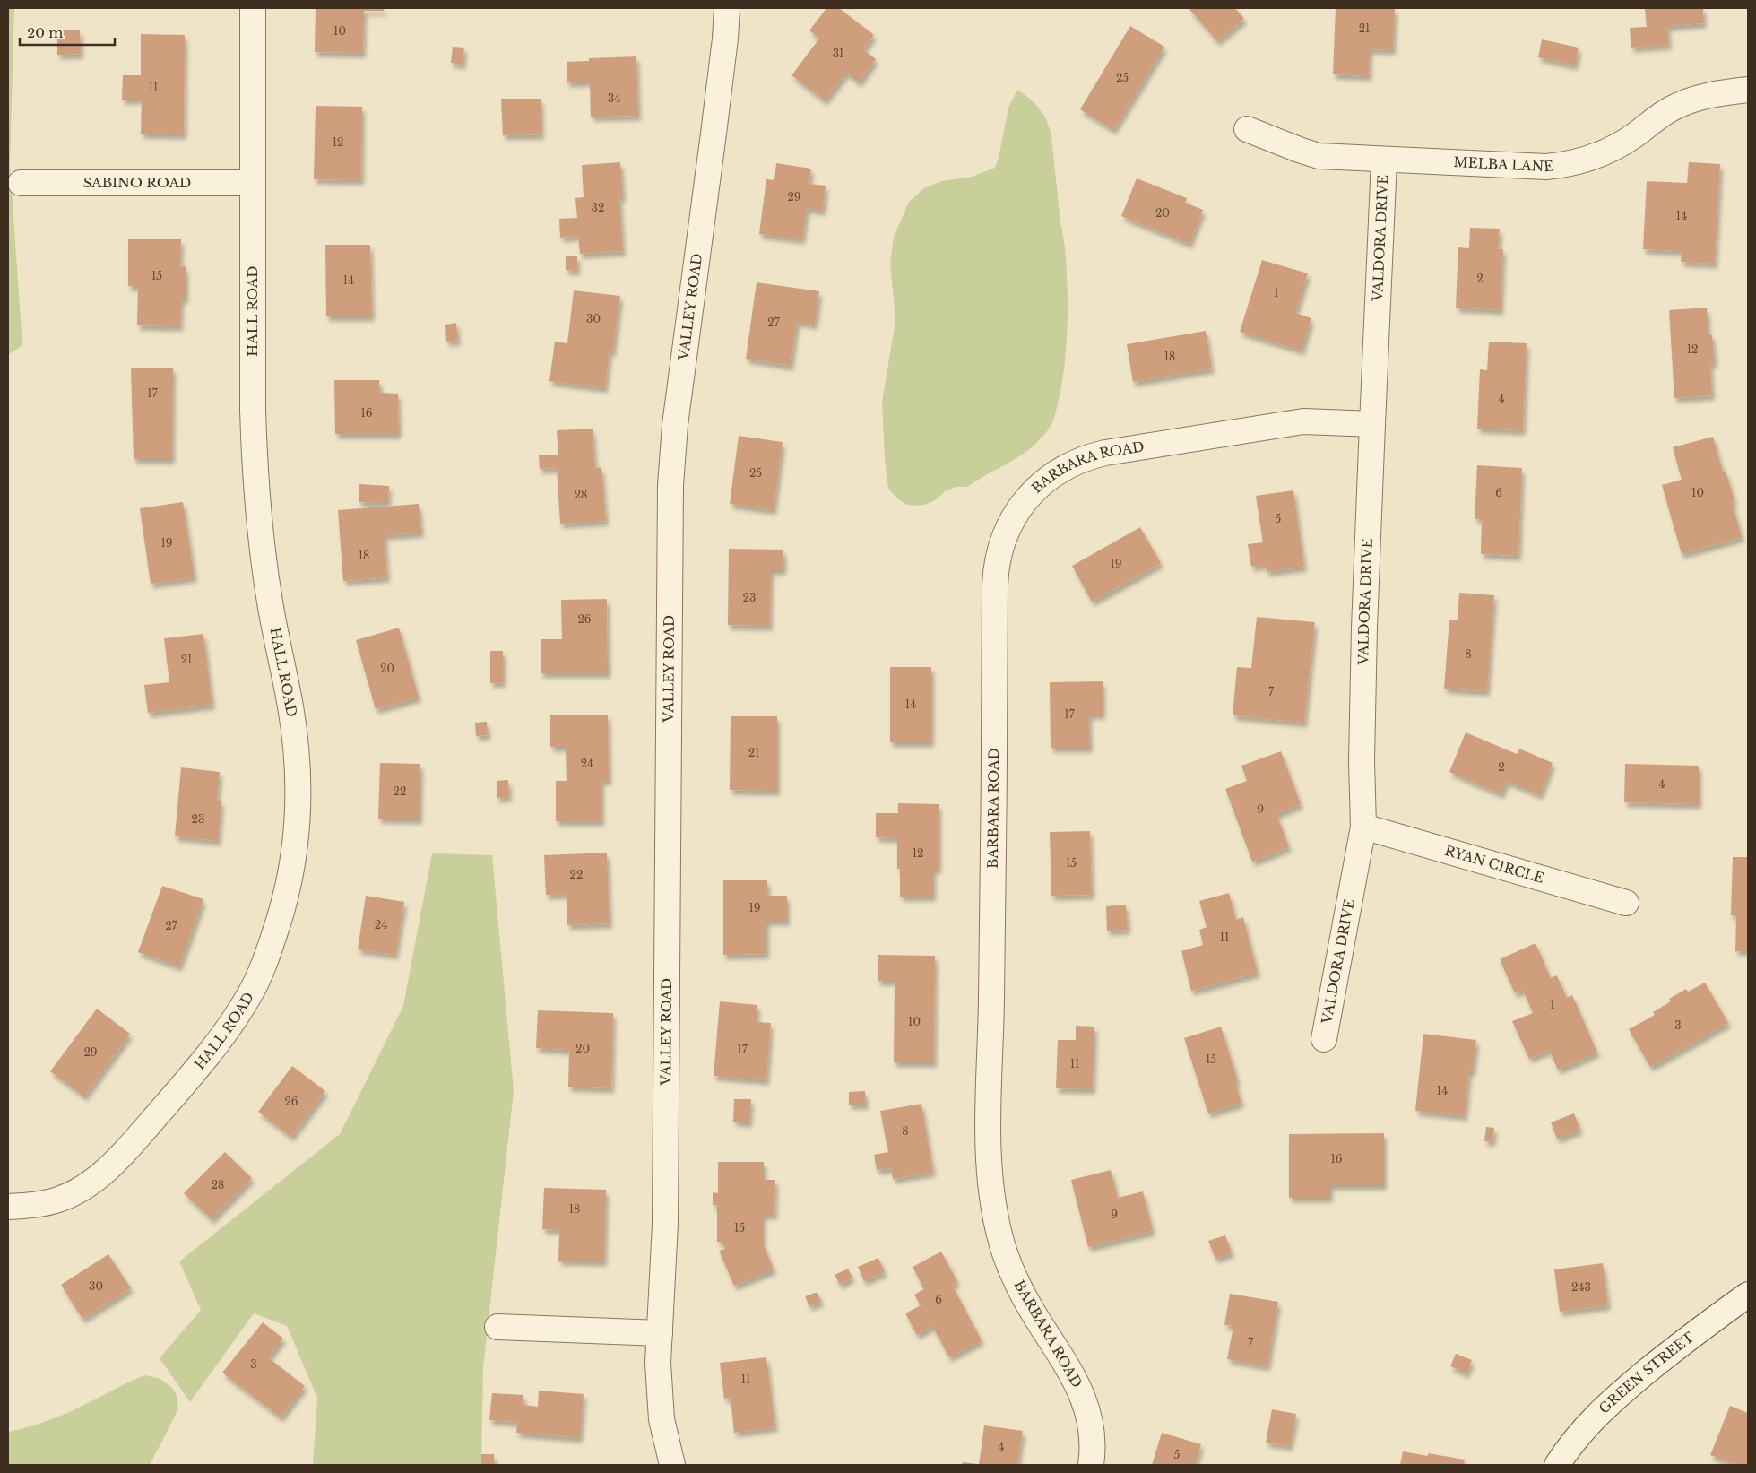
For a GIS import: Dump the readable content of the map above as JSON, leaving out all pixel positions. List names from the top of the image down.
{
  "streets": {
    "street": [
      "MELBA LANE",
      "SABINO ROAD",
      "VALDORA DRIVE",
      "VALLEY ROAD",
      "HALL ROAD",
      "BARBARA ROAD",
      "RYAN CIRCLE",
      "GREEN STREET"
    ]
  },
  "crossings": [
    ["MELBA LANE", "VALDORA DRIVE"],
    ["SABINO ROAD", "HALL ROAD"],
    ["VALDORA DRIVE", "BARBARA ROAD"],
    ["VALDORA DRIVE", "RYAN CIRCLE"]
  ],
  "house_numbers": [
    "21",
    "10",
    "31",
    "25",
    "11",
    "34",
    "12",
    "29",
    "32",
    "20",
    "14",
    "15",
    "2",
    "14",
    "1",
    "30",
    "27",
    "12",
    "18",
    "17",
    "4",
    "16",
    "25",
    "6",
    "10",
    "28",
    "5",
    "19",
    "18",
    "19",
    "23",
    "26",
    "8",
    "21",
    "20",
    "7",
    "14",
    "17",
    "21",
    "24",
    "2",
    "4",
    "22",
    "9",
    "23",
    "12",
    "15",
    "22",
    "19",
    "24",
    "27",
    "11",
    "1",
    "10",
    "3",
    "20",
    "17",
    "29",
    "15",
    "11",
    "14",
    "26",
    "8",
    "16",
    "28",
    "18",
    "9",
    "15",
    "30",
    "243",
    "6",
    "7",
    "3",
    "11",
    "4",
    "5"
  ],
  "scale_bar": "20 m"
}
